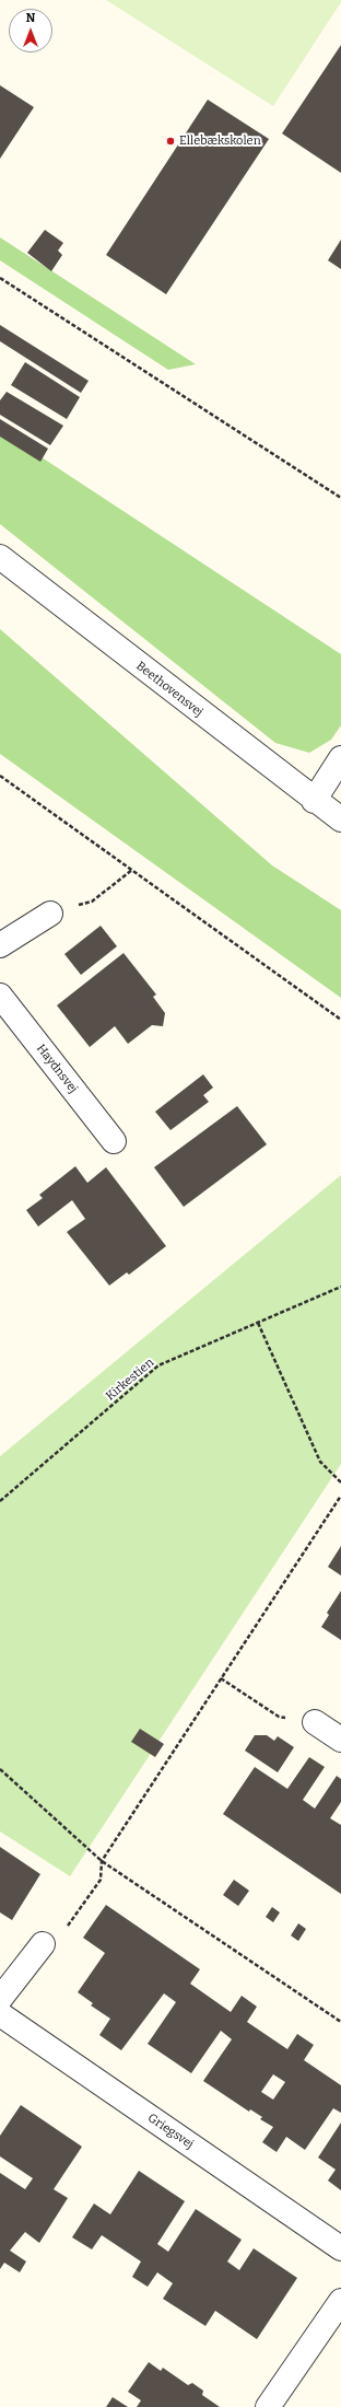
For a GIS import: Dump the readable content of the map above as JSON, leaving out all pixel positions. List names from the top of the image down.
{
  "streets": {
    "street": ["Beethovensvej", "Haydnsvej", "Griegsvej"],
    "path": ["Kirkestien"]
  },
  "places": ["Ellebækskolen"],
  "north": "top"
}
